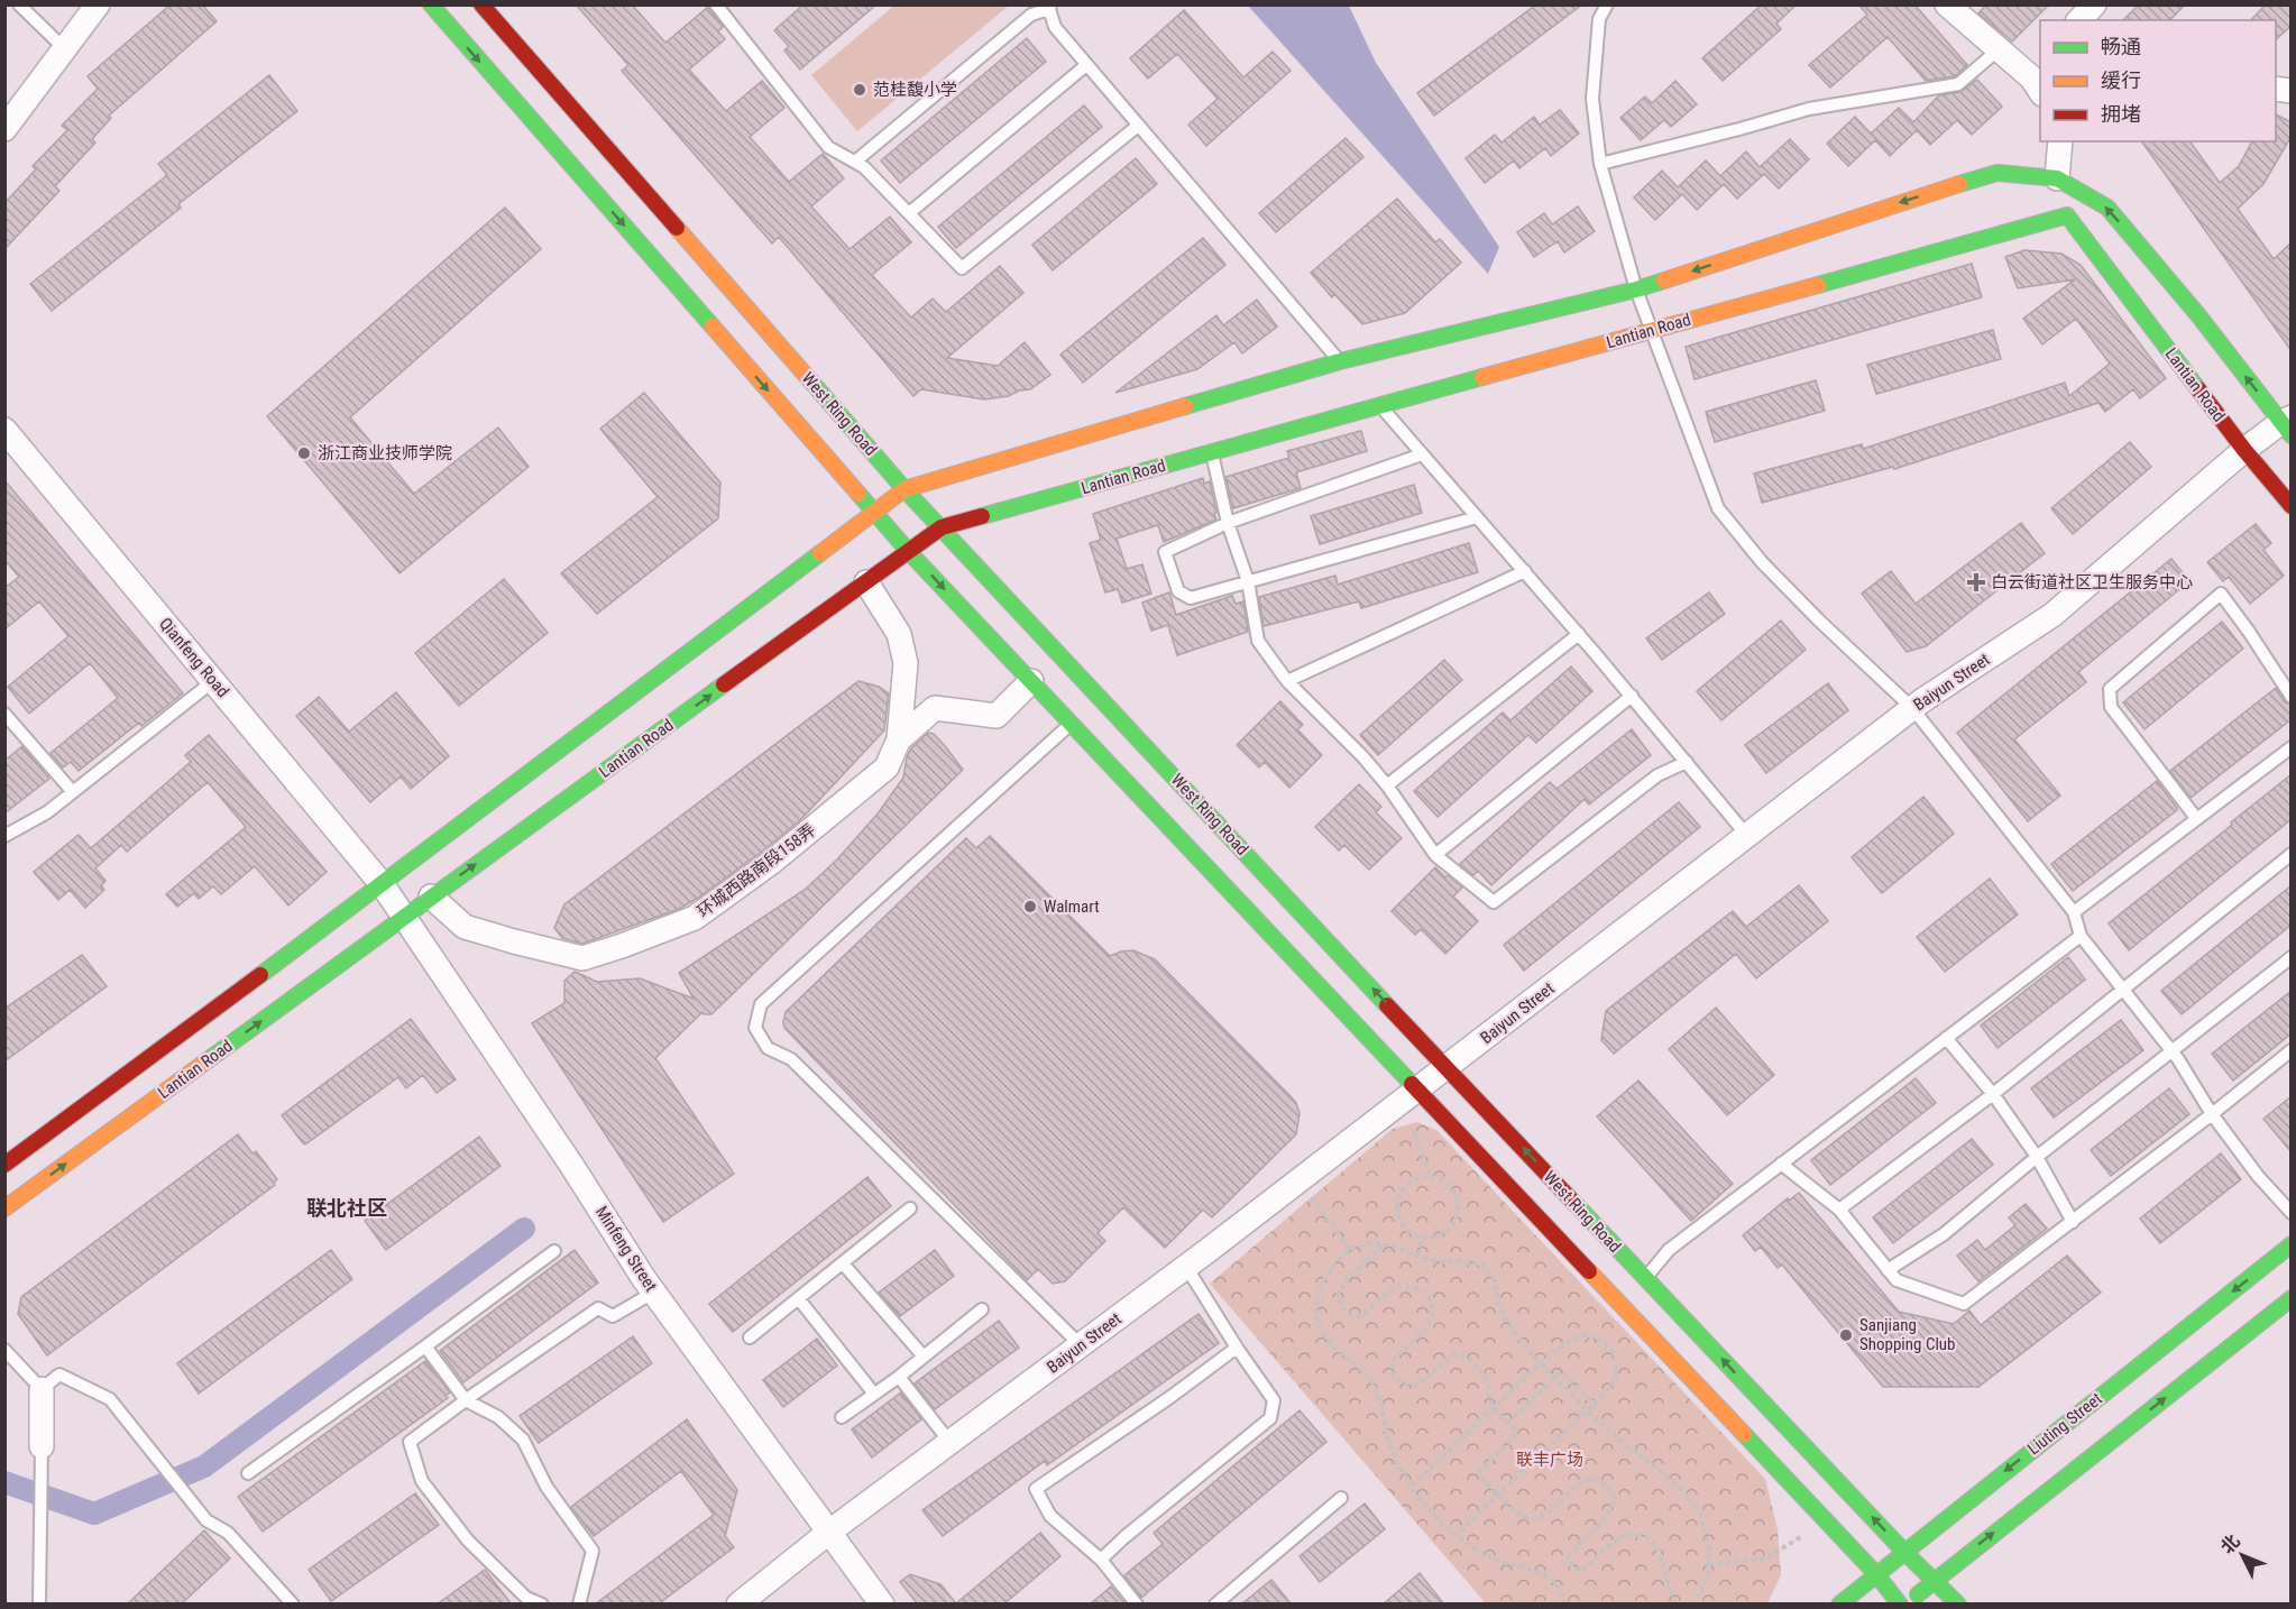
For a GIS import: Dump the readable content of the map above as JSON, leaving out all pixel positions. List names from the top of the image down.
{
  "streets": {
    "main road": ["Lantian Road", "West Ring Road", "Liuting Street"],
    "street": [
      "Qianfeng Road",
      "Baiyun Street",
      "环城西路南段158弄",
      "Minfeng Street"
    ]
  },
  "crossings": [
    ["Lantian Road", "West Ring Road"],
    ["Lantian Road", "Baiyun Street"],
    ["Lantian Road", "环城西路南段158弄"],
    ["Lantian Road", "Minfeng Street"],
    ["West Ring Road", "Baiyun Street"],
    ["West Ring Road", "Liuting Street"],
    ["Qianfeng Road", "Minfeng Street"],
    ["Baiyun Street", "Minfeng Street"]
  ],
  "districts": ["联北社区"],
  "parks": ["联丰广场"],
  "places": {
    "other": [
      "范桂馥小学",
      "浙江商业技师学院",
      "Walmart",
      "Sanjiang Shopping Club"
    ],
    "health": ["白云街道社区卫生服务中心"]
  },
  "legend": ["畅通", "缓行", "拥堵"],
  "north": "top left"
}
